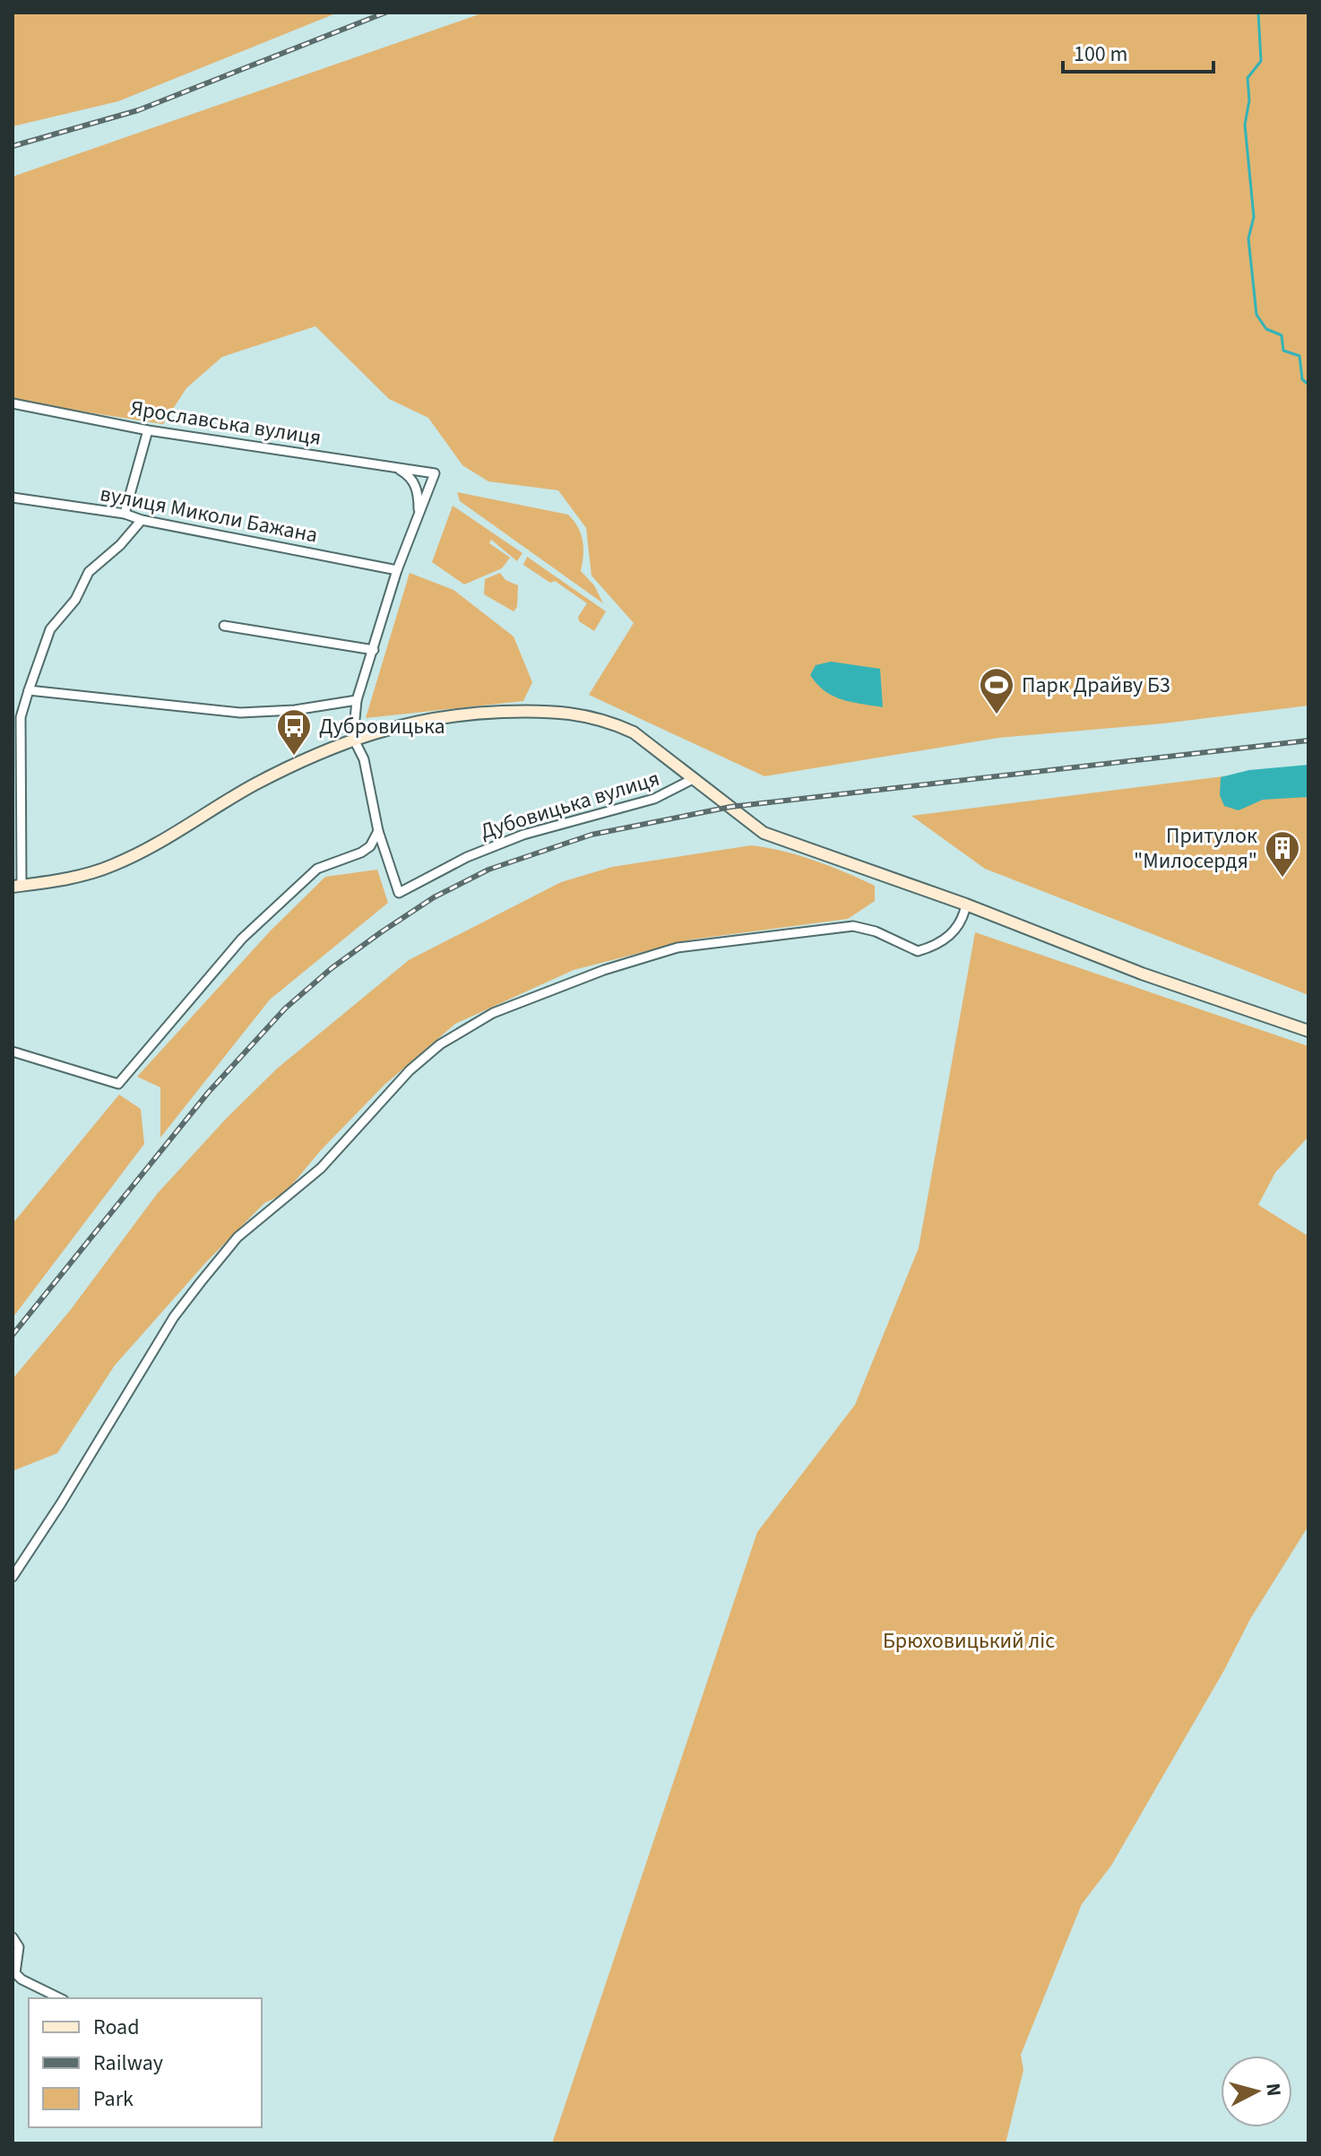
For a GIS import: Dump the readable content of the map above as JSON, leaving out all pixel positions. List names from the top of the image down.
{
  "streets": {
    "street": ["Ярославська вулиця", "вулиця Миколи Бажана", "Дубовицька вулиця"]
  },
  "parks": ["Брюховицький ліс"],
  "places": {
    "sports": ["Парк Драйву Б3"],
    "bus stop": ["Дубровицька"],
    "building": ["Притулок \"Милосердя\""]
  },
  "legend": ["Road", "Railway", "Park"],
  "scale_bar": "100 m",
  "north": "right"
}
